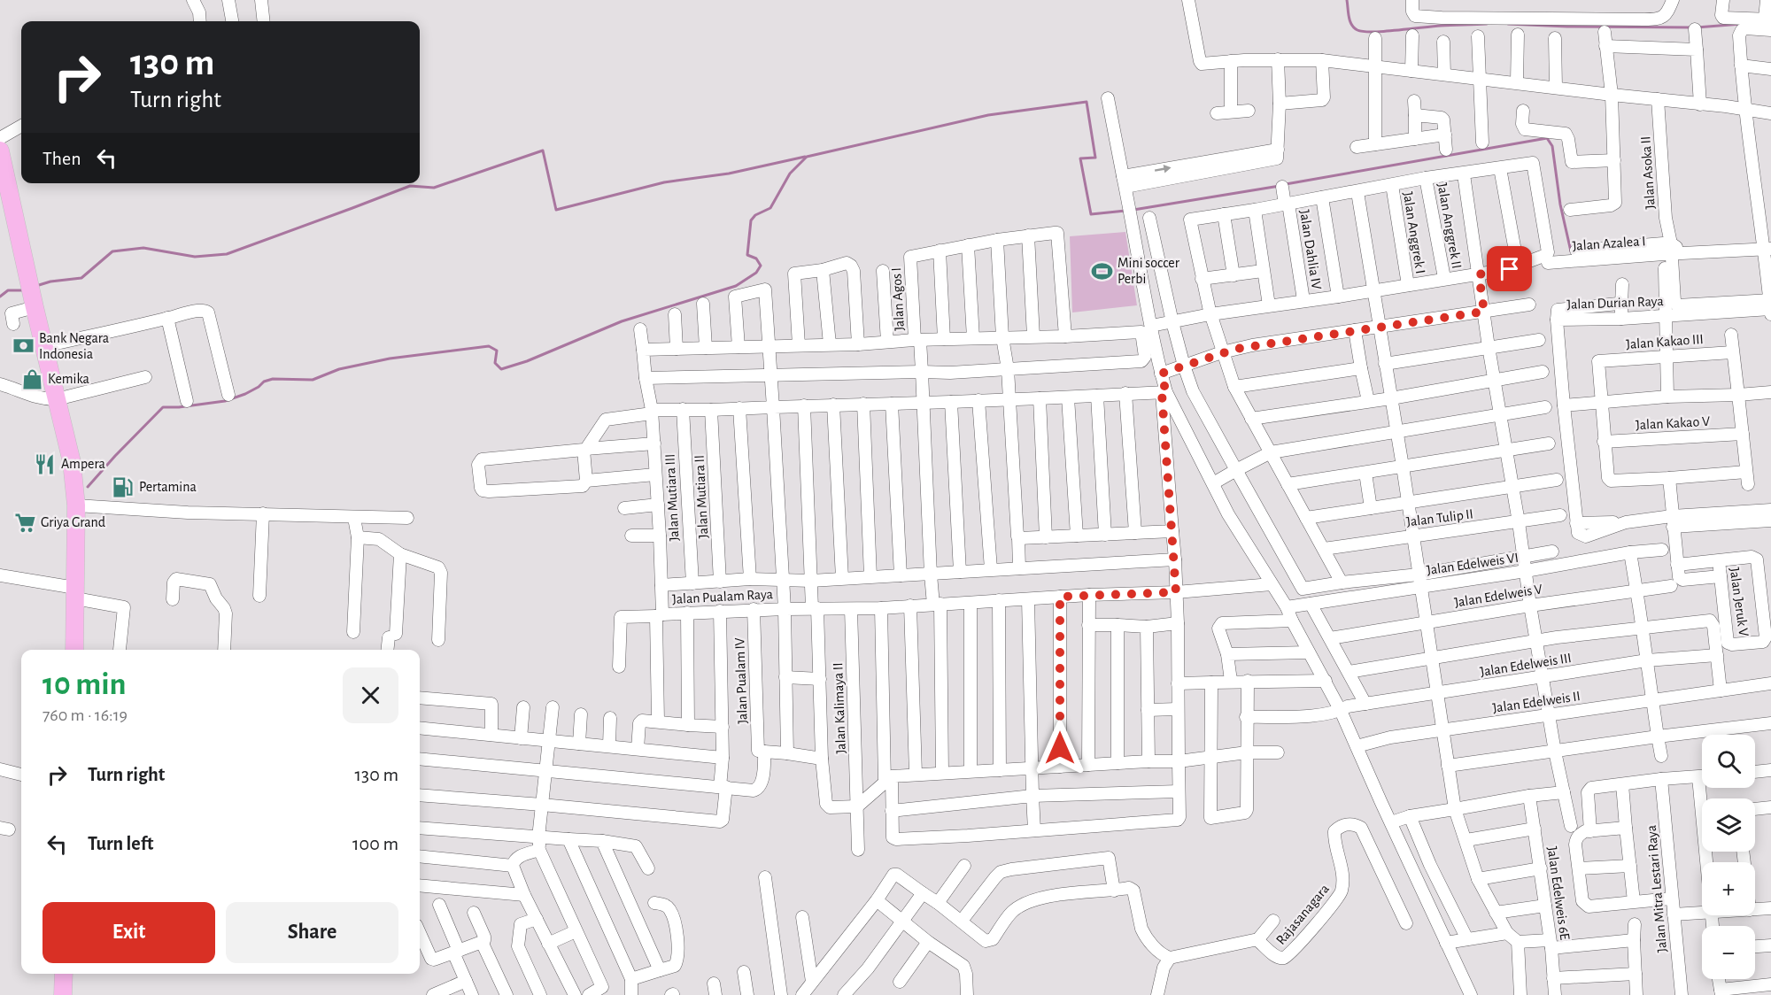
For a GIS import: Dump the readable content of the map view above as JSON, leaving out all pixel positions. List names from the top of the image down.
{
  "streets": {
    "street": [
      "Jalan Asoka II",
      "Jalan Anggrek II",
      "Jalan Anggrek I",
      "Jalan Azalea I",
      "Jalan Dahlia IV",
      "Jalan Agos I",
      "Jalan Durian Raya",
      "Jalan Kakao III",
      "Jalan Kakao V",
      "Jalan Mutiara II",
      "Jalan Mutiara III",
      "Jalan Tulip II",
      "Jalan Edelweis VI",
      "Jalan Edelweis V",
      "Jalan Pualam Raya",
      "Jalan Jeruk V",
      "Jalan Edelweis III",
      "Jalan Pualam IV",
      "Jalan Edelweis II",
      "Jalan Kalimaya II",
      "Jalan Mitra Lestari Raya",
      "Jalan Edelweis 6E",
      "Rajasanagara"
    ]
  },
  "crossings": [
    ["Jalan Asoka II", "Jalan Azalea I"],
    ["Jalan Agos I", "Jalan Pualam Raya"],
    ["Jalan Pualam Raya", "Jalan Pualam IV"],
    ["Jalan Pualam Raya", "Jalan Kalimaya II"]
  ],
  "places": {
    "sports": ["Mini soccer Perbi"],
    "bank": ["Bank Negara Indonesia"],
    "shop": ["Kemika"],
    "restaurant": ["Ampera"],
    "fuel station": ["Pertamina"],
    "supermarket": ["Griya Grand"]
  },
  "page": {
    "turn": ["130 m", "Turn right"],
    "then": "Then",
    "heading": ["10 min", "760 m · 16:19"],
    "map_buttons": ["+", "−"],
    "list": [
      {
        "name": "Turn right",
        "value": "130 m"
      },
      {
        "name": "Turn left",
        "value": "100 m"
      }
    ],
    "buttons": ["Exit", "Share"]
  }
}
